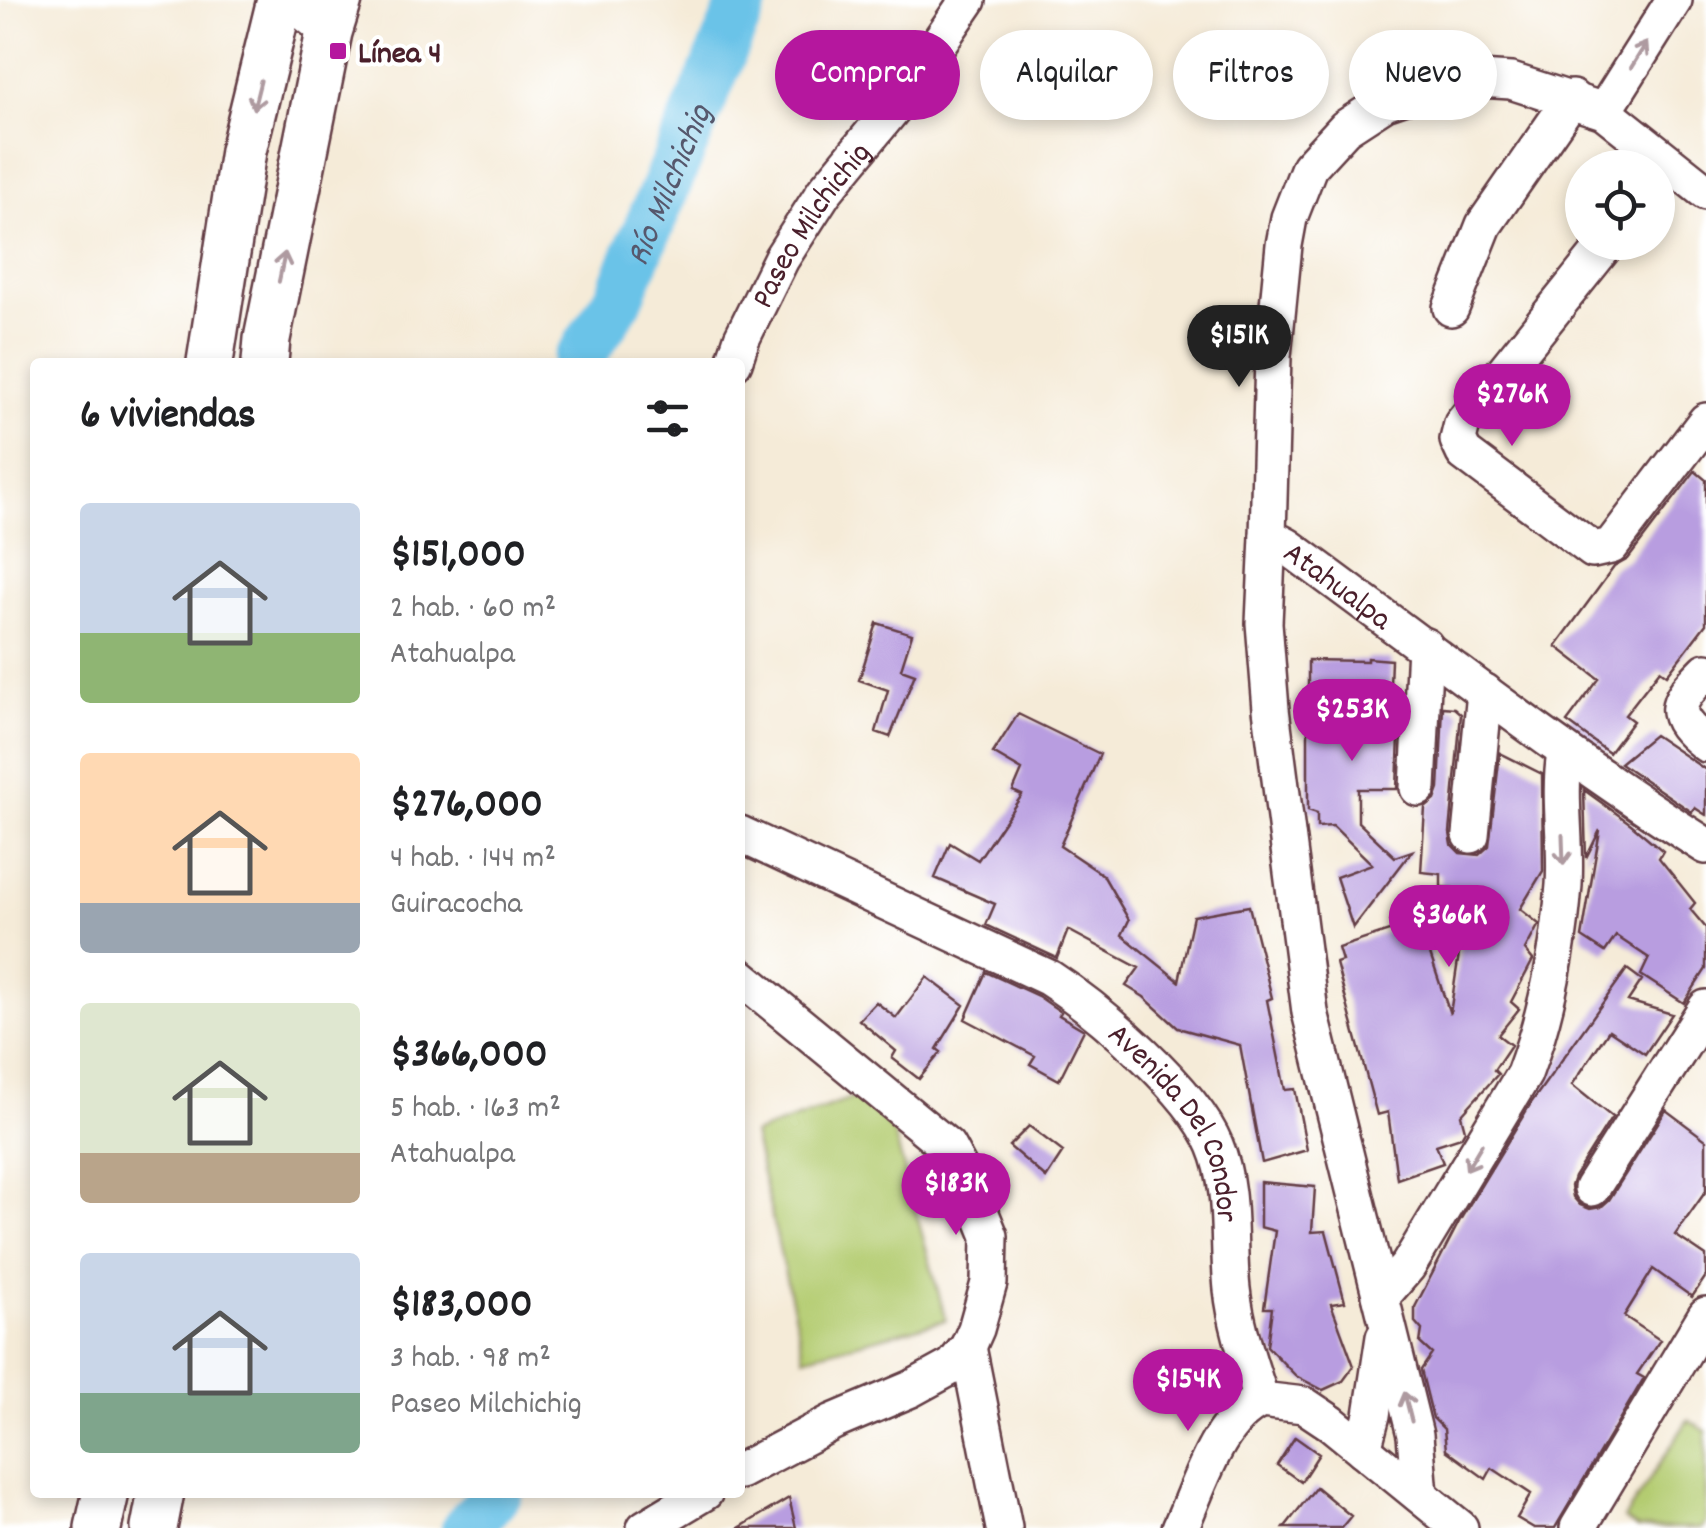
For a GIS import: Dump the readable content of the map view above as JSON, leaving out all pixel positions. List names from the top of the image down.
{
  "streets": {
    "street": ["Paseo Milchichig", "Atahualpa", "Avenida Del Condor"]
  },
  "water": ["Río Milchichig"],
  "places": {
    "transit": ["Línea 4"]
  },
  "page": {
    "chip": [
      "Comprar",
      "Alquilar",
      "Filtros",
      "Nuevo"
    ],
    "price": [
      "$151K",
      "$276K",
      "$253K",
      "$366K",
      "$183K",
      "$154K"
    ],
    "heading": "6 viviendas",
    "list": [
      {
        "name": "$151,000",
        "note": "2 hab. · 60 m² · Atahualpa"
      },
      {
        "name": "$276,000",
        "note": "4 hab. · 144 m² · Guiracocha"
      },
      {
        "name": "$366,000",
        "note": "5 hab. · 163 m² · Atahualpa"
      },
      {
        "name": "$183,000",
        "note": "3 hab. · 98 m² · Paseo Milchichig"
      }
    ]
  }
}
